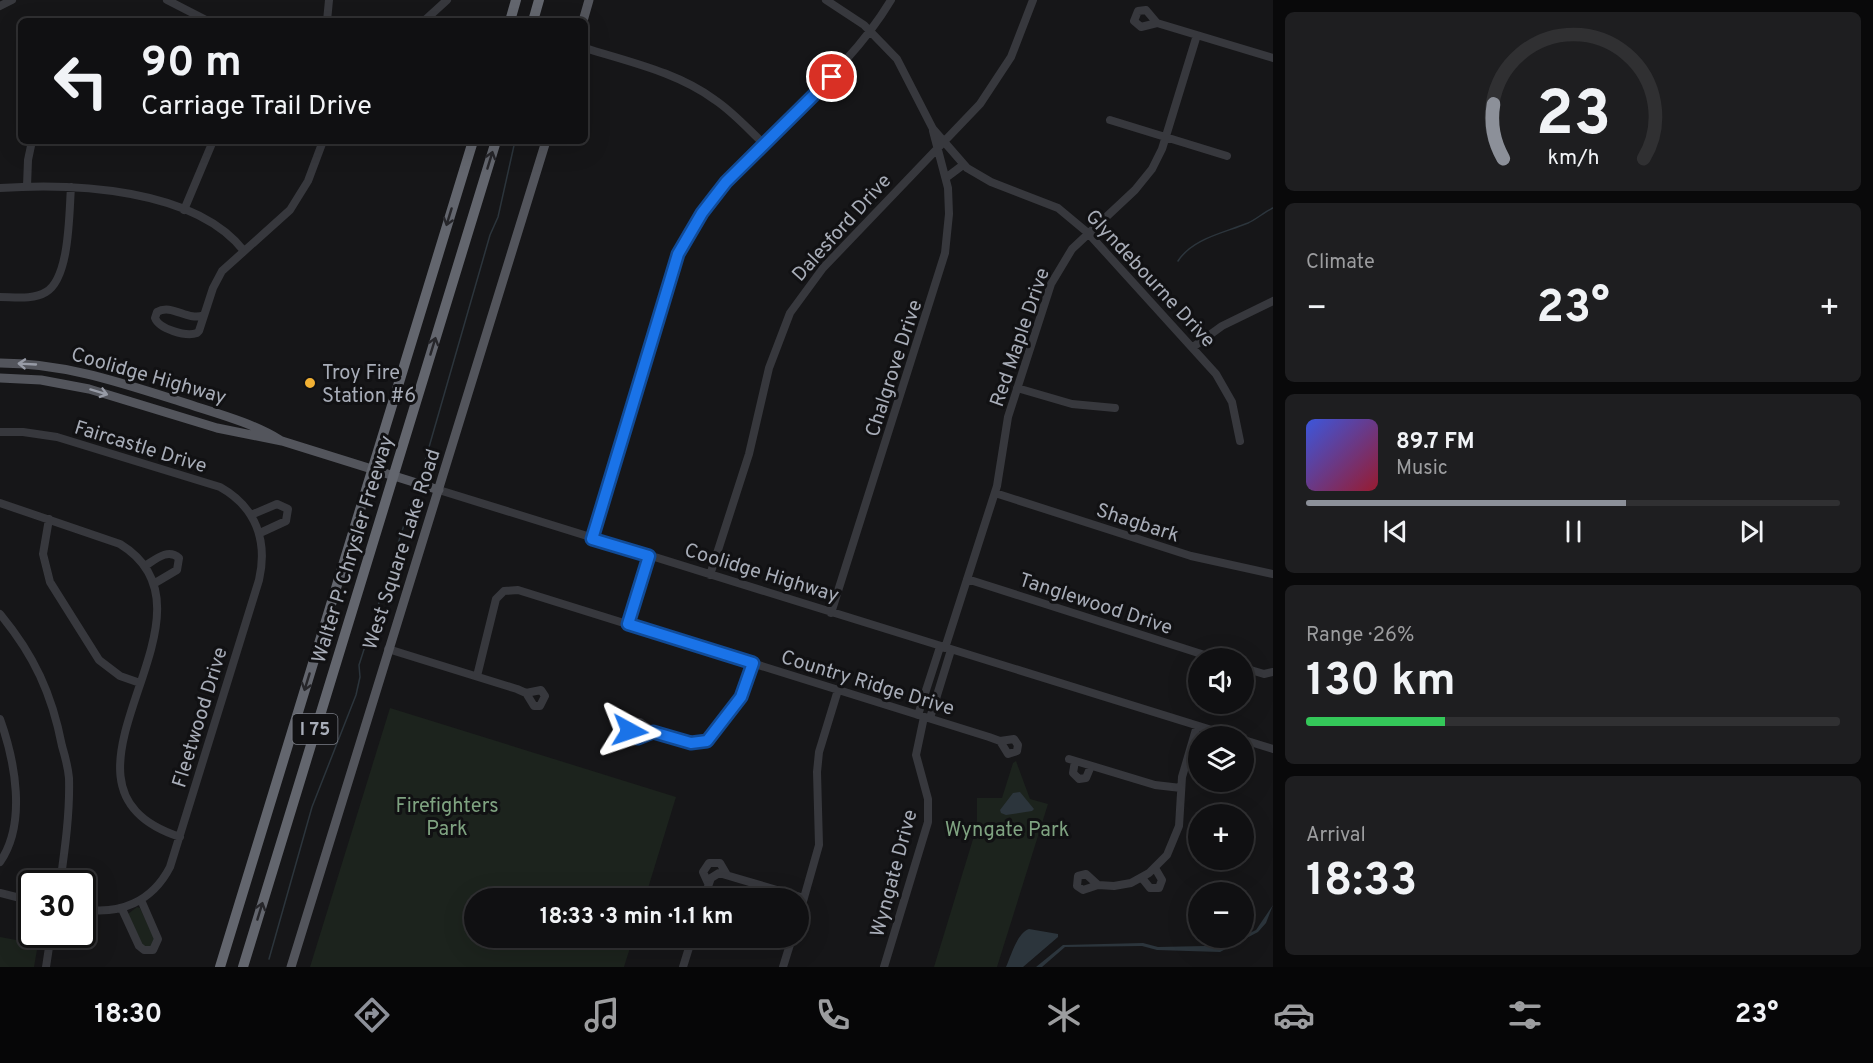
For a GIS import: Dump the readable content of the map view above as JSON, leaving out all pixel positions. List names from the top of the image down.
{
  "streets": {
    "highway": ["Walter P. Chrysler Freeway", "I 75"],
    "main road": ["Coolidge Highway", "West Square Lake Road"],
    "street": [
      "Dalesford Drive",
      "Glyndebourne Drive",
      "Red Maple Drive",
      "Chalgrove Drive",
      "Faircastle Drive",
      "Shagbark",
      "Tanglewood Drive",
      "Country Ridge Drive",
      "Fleetwood Drive",
      "Wyngate Drive"
    ]
  },
  "crossings": [
    ["Dalesford Drive", "Glyndebourne Drive"],
    ["Dalesford Drive", "Chalgrove Drive"],
    ["Dalesford Drive", "Coolidge Highway"],
    ["Glyndebourne Drive", "Red Maple Drive"],
    ["Glyndebourne Drive", "Chalgrove Drive"],
    ["Red Maple Drive", "Coolidge Highway"],
    ["Red Maple Drive", "Shagbark"],
    ["Red Maple Drive", "Tanglewood Drive"],
    ["Red Maple Drive", "Wyngate Drive"],
    ["Chalgrove Drive", "Coolidge Highway"],
    ["Coolidge Highway", "West Square Lake Road"],
    ["Coolidge Highway", "Wyngate Drive"],
    ["Faircastle Drive", "Fleetwood Drive"],
    ["Country Ridge Drive", "Wyngate Drive"]
  ],
  "parks": ["Firefighters Park", "Wyngate Park"],
  "places": ["Troy Fire Station #6"],
  "page": {
    "turn": ["90 m", "Carriage Trail Drive"],
    "tile": [
      "Climate",
      ["Range · 26%", "130 km"],
      ["Arrival", "18:33"]
    ],
    "heat": ["−", "23°", "+"],
    "song": ["89.7 FM", "Music"],
    "map_buttons": ["+", "−"],
    "limit": "30",
    "trip": "18:33 · 3 min · 1.1 km",
    "tabs": ["18:30", "23°"],
    "gauge": ["23", "km/h"]
  }
}
